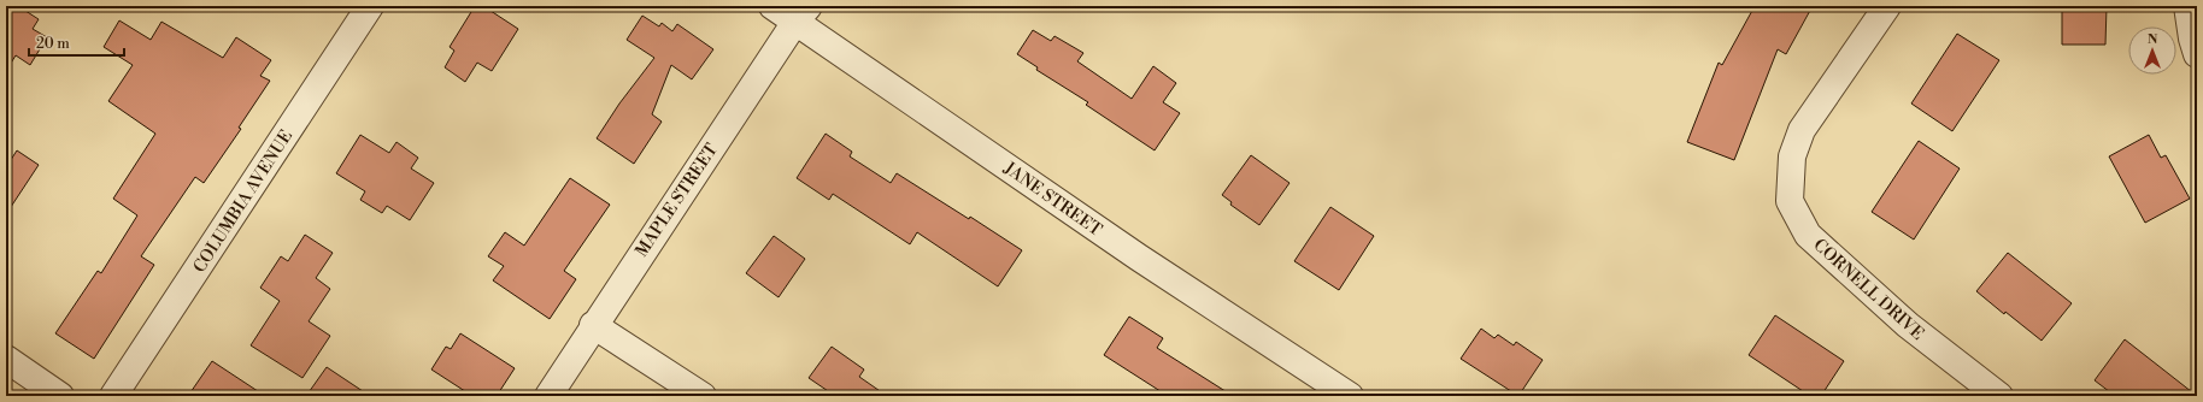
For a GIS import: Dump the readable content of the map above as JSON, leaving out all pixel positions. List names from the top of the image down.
{
  "streets": {
    "street": [
      "JANE STREET",
      "MAPLE STREET",
      "COLUMBIA AVENUE",
      "CORNELL DRIVE"
    ]
  },
  "crossings": [
    ["JANE STREET", "MAPLE STREET"]
  ],
  "scale_bar": "20 m",
  "north": "top"
}
